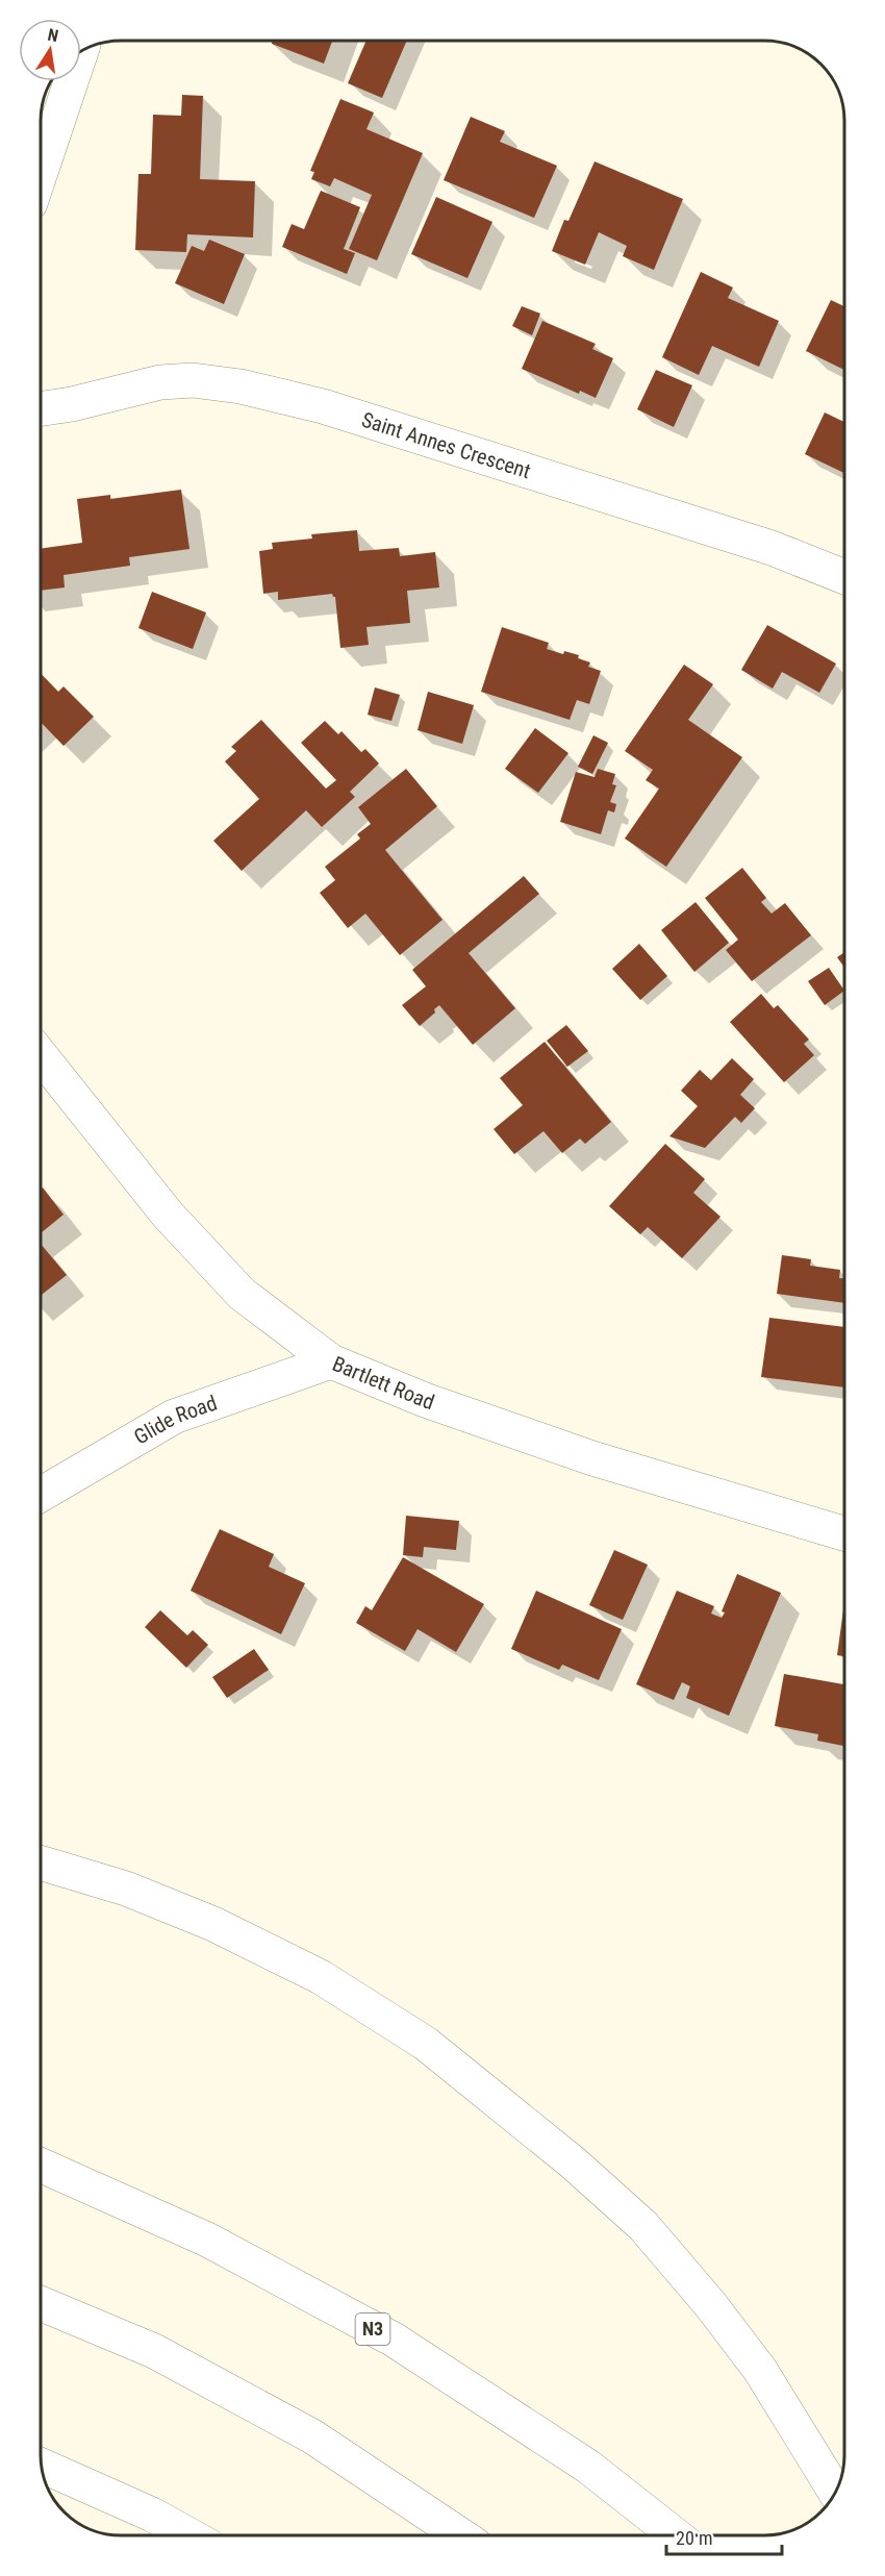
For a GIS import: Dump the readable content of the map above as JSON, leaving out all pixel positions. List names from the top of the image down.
{
  "streets": {
    "main road": [
      "Saint Annes Crescent",
      "Bartlett Road",
      "Glide Road",
      "N3"
    ]
  },
  "crossings": [
    ["Bartlett Road", "Glide Road"]
  ],
  "scale_bar": "20 m",
  "north": "top"
}
